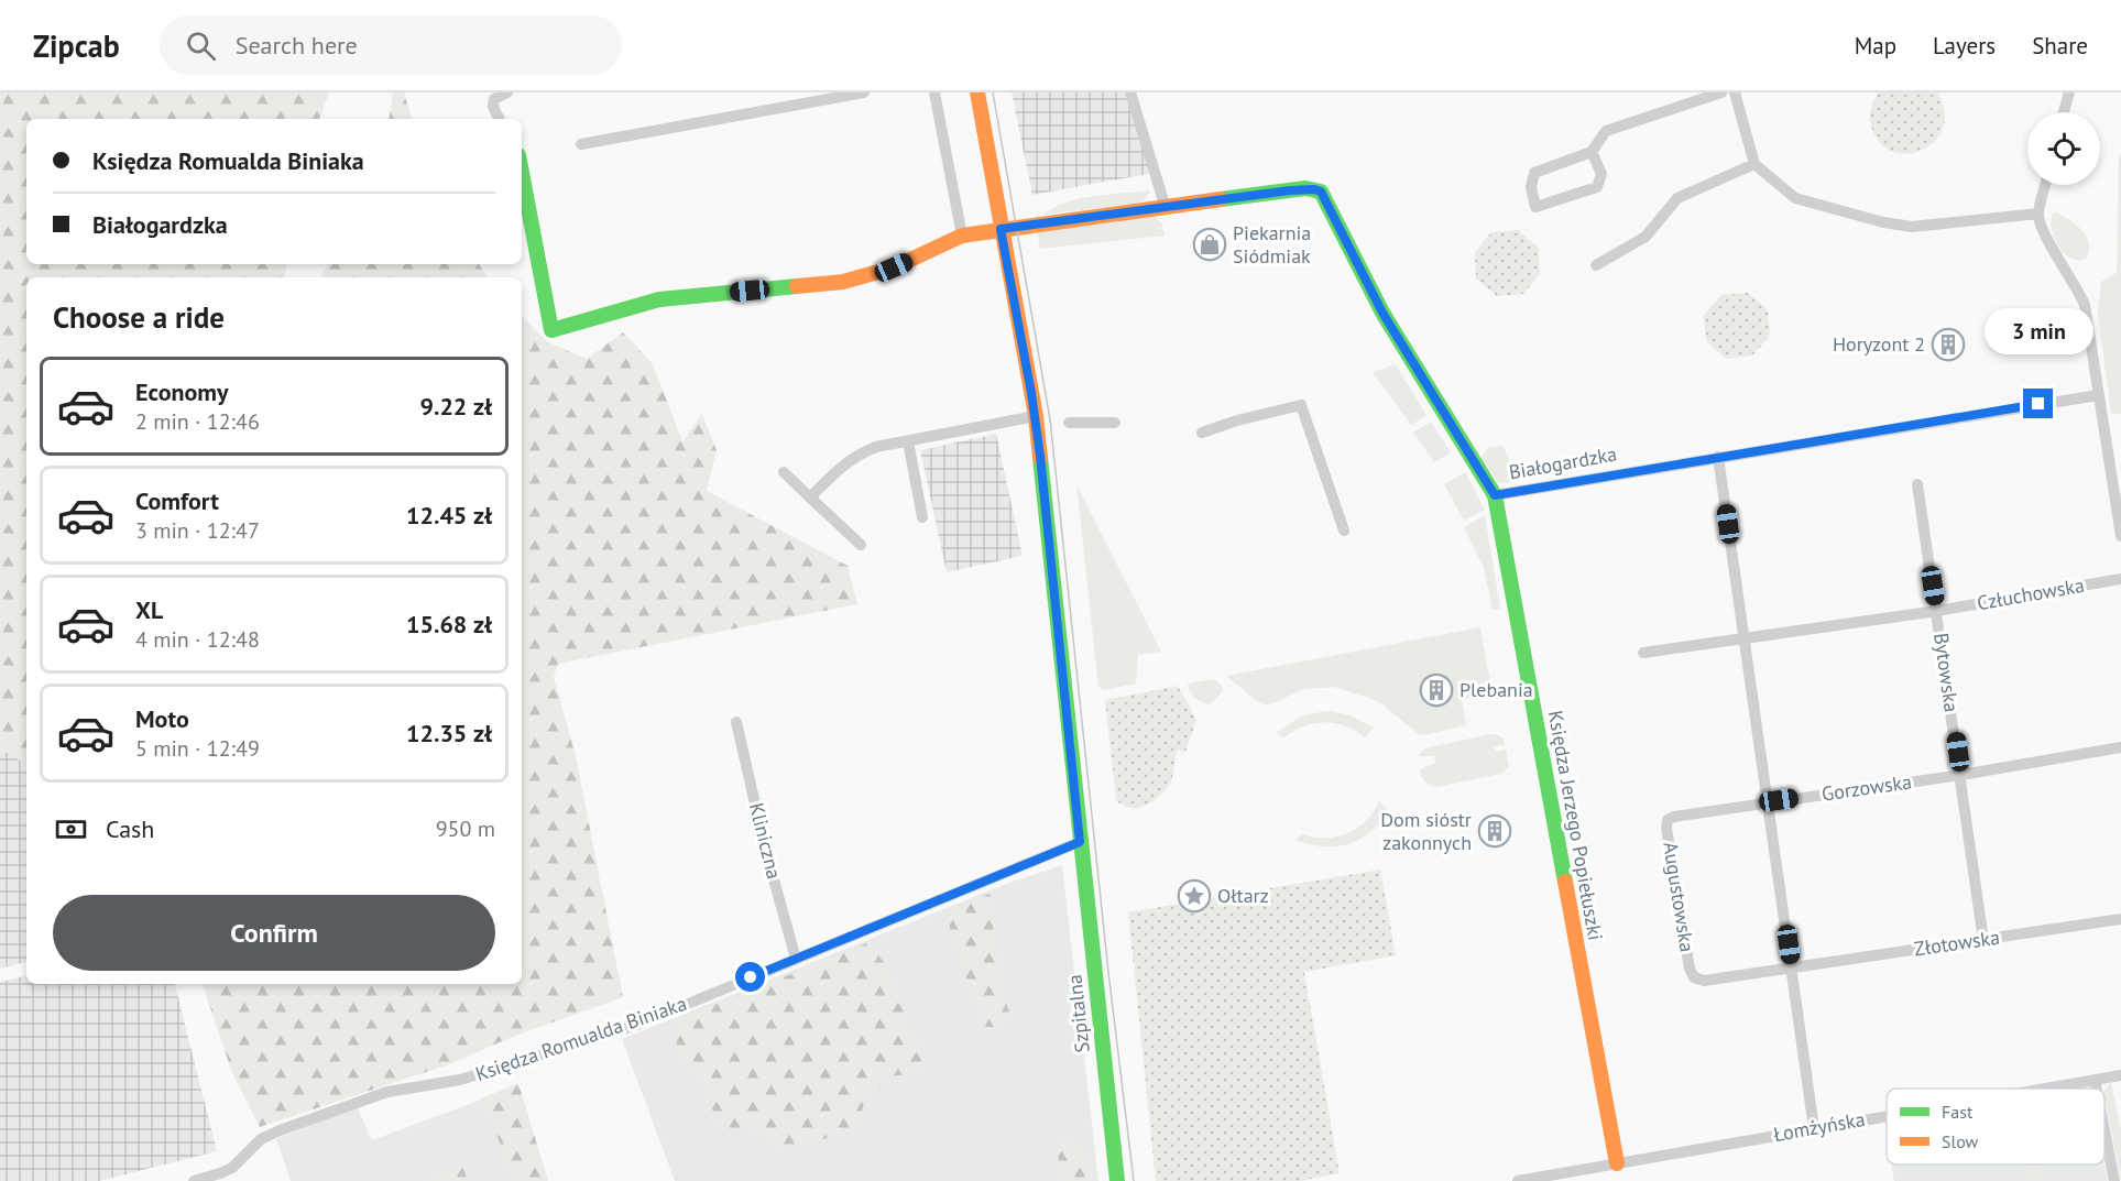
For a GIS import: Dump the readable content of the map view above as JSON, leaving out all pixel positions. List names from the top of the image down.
{
  "streets": {
    "street": [
      "Białogardzka",
      "Człuchowska",
      "Bytowska",
      "Gorzowska",
      "Księdza Jerzego Popiełuszki",
      "Kliniczna",
      "Augustowska",
      "Złotowska",
      "Szpitalna",
      "Księdza Romualda Biniaka",
      "Łomżyńska"
    ]
  },
  "crossings": [
    ["Białogardzka", "Księdza Jerzego Popiełuszki"],
    ["Białogardzka", "Szpitalna"],
    ["Człuchowska", "Bytowska"],
    ["Bytowska", "Gorzowska"],
    ["Bytowska", "Złotowska"],
    ["Gorzowska", "Augustowska"],
    ["Księdza Jerzego Popiełuszki", "Łomżyńska"],
    ["Kliniczna", "Księdza Romualda Biniaka"],
    ["Augustowska", "Złotowska"],
    ["Szpitalna", "Księdza Romualda Biniaka"]
  ],
  "places": {
    "shop": ["Piekarnia Siódmiak"],
    "building": ["Horyzont 2", "Plebania", "Dom sióstr zakonnych"],
    "place": ["Ołtarz"]
  },
  "legend": ["Fast", "Slow"],
  "page": {
    "header": "Zipcab",
    "search": "Search here",
    "nav": ["Map", "Layers", "Share"],
    "banner": ["Księdza Romualda Biniaka", "Białogardzka"],
    "heading": "Choose a ride",
    "bubble": "3 min",
    "list": [
      {
        "name": "Economy",
        "note": "2 min · 12:46",
        "value": "9.22 zł"
      },
      {
        "name": "Comfort",
        "note": "3 min · 12:47",
        "value": "12.45 zł"
      },
      {
        "name": "XL",
        "note": "4 min · 12:48",
        "value": "15.68 zł"
      },
      {
        "name": "Moto",
        "note": "5 min · 12:49",
        "value": "12.35 zł"
      }
    ],
    "pay": ["Cash", "950 m"],
    "buttons": "Confirm"
  }
}
